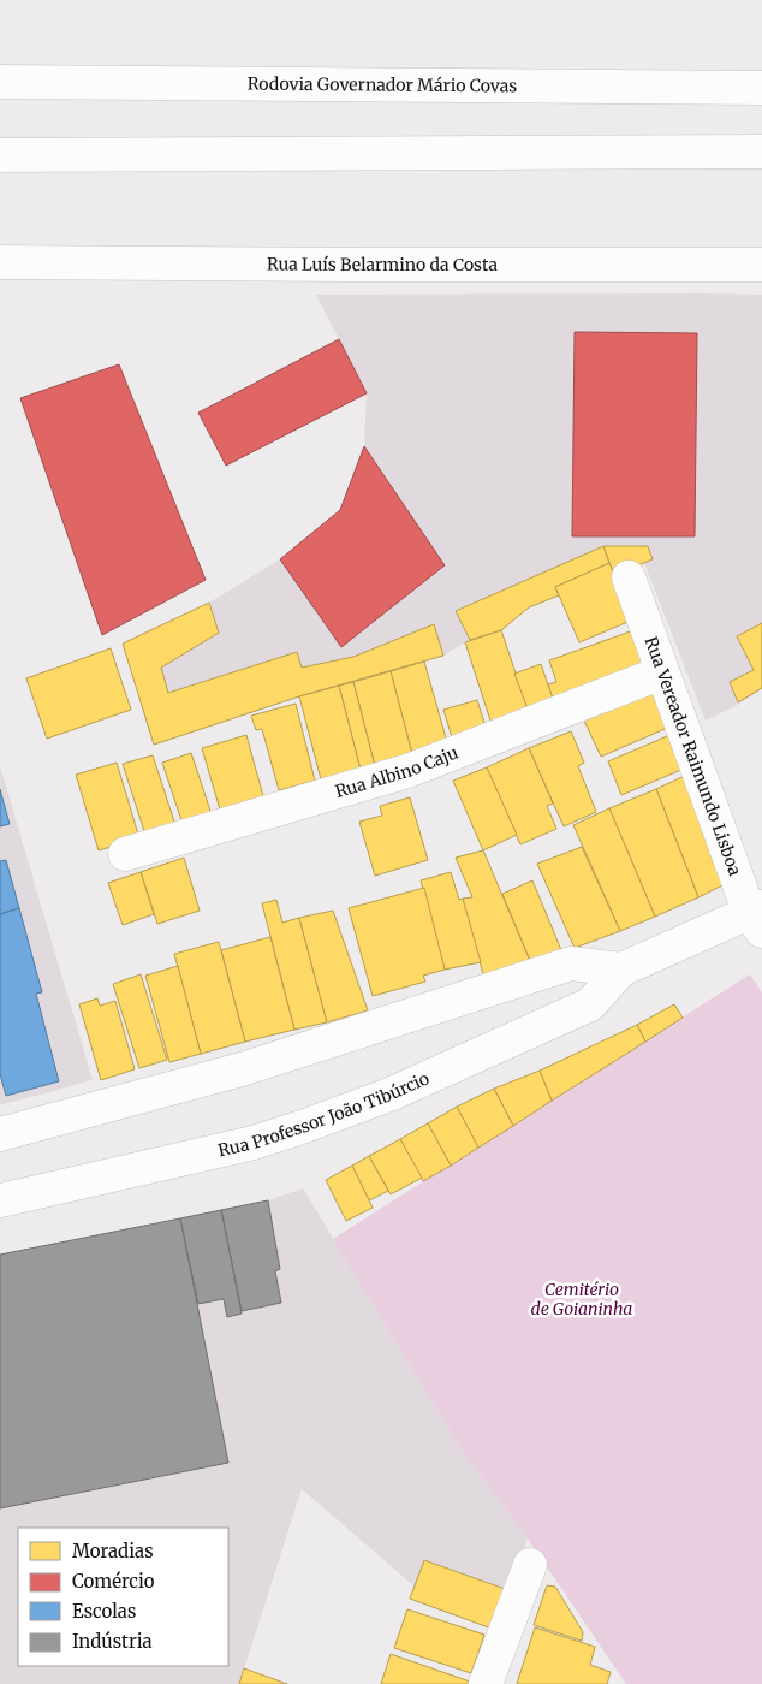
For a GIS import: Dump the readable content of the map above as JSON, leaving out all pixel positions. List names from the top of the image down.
{
  "streets": {
    "main road": [
      "Rodovia Governador Mário Covas",
      "Rua Luís Belarmino da Costa",
      "Rua Vereador Raimundo Lisboa",
      "Rua Albino Caju",
      "Rua Professor João Tibúrcio"
    ]
  },
  "crossings": [
    ["Rua Vereador Raimundo Lisboa", "Rua Albino Caju"],
    ["Rua Vereador Raimundo Lisboa", "Rua Professor João Tibúrcio"]
  ],
  "parks": ["Cemitério de Goianinha"],
  "legend": [
    "Moradias",
    "Comércio",
    "Escolas",
    "Indústria"
  ]
}
